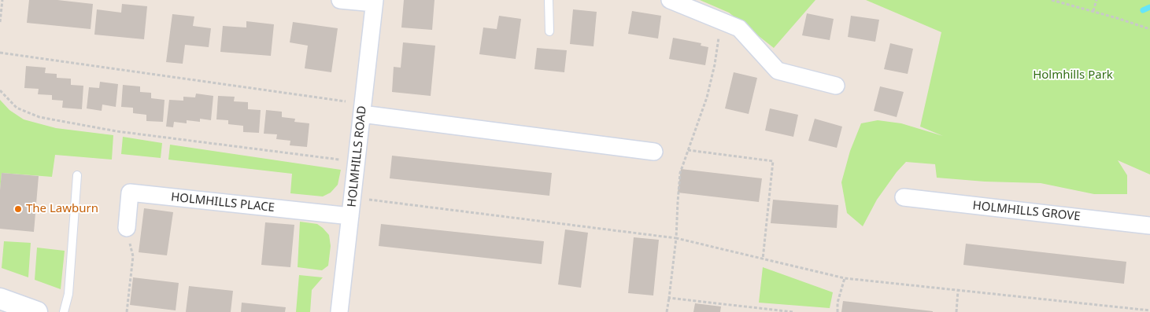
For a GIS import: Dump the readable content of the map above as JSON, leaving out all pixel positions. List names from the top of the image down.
{
  "streets": {
    "street": ["HOLMHILLS ROAD", "HOLMHILLS PLACE", "HOLMHILLS GROVE"]
  },
  "crossings": [
    ["HOLMHILLS ROAD", "HOLMHILLS PLACE"]
  ],
  "parks": ["Holmhills Park"],
  "places": ["The Lawburn"]
}
